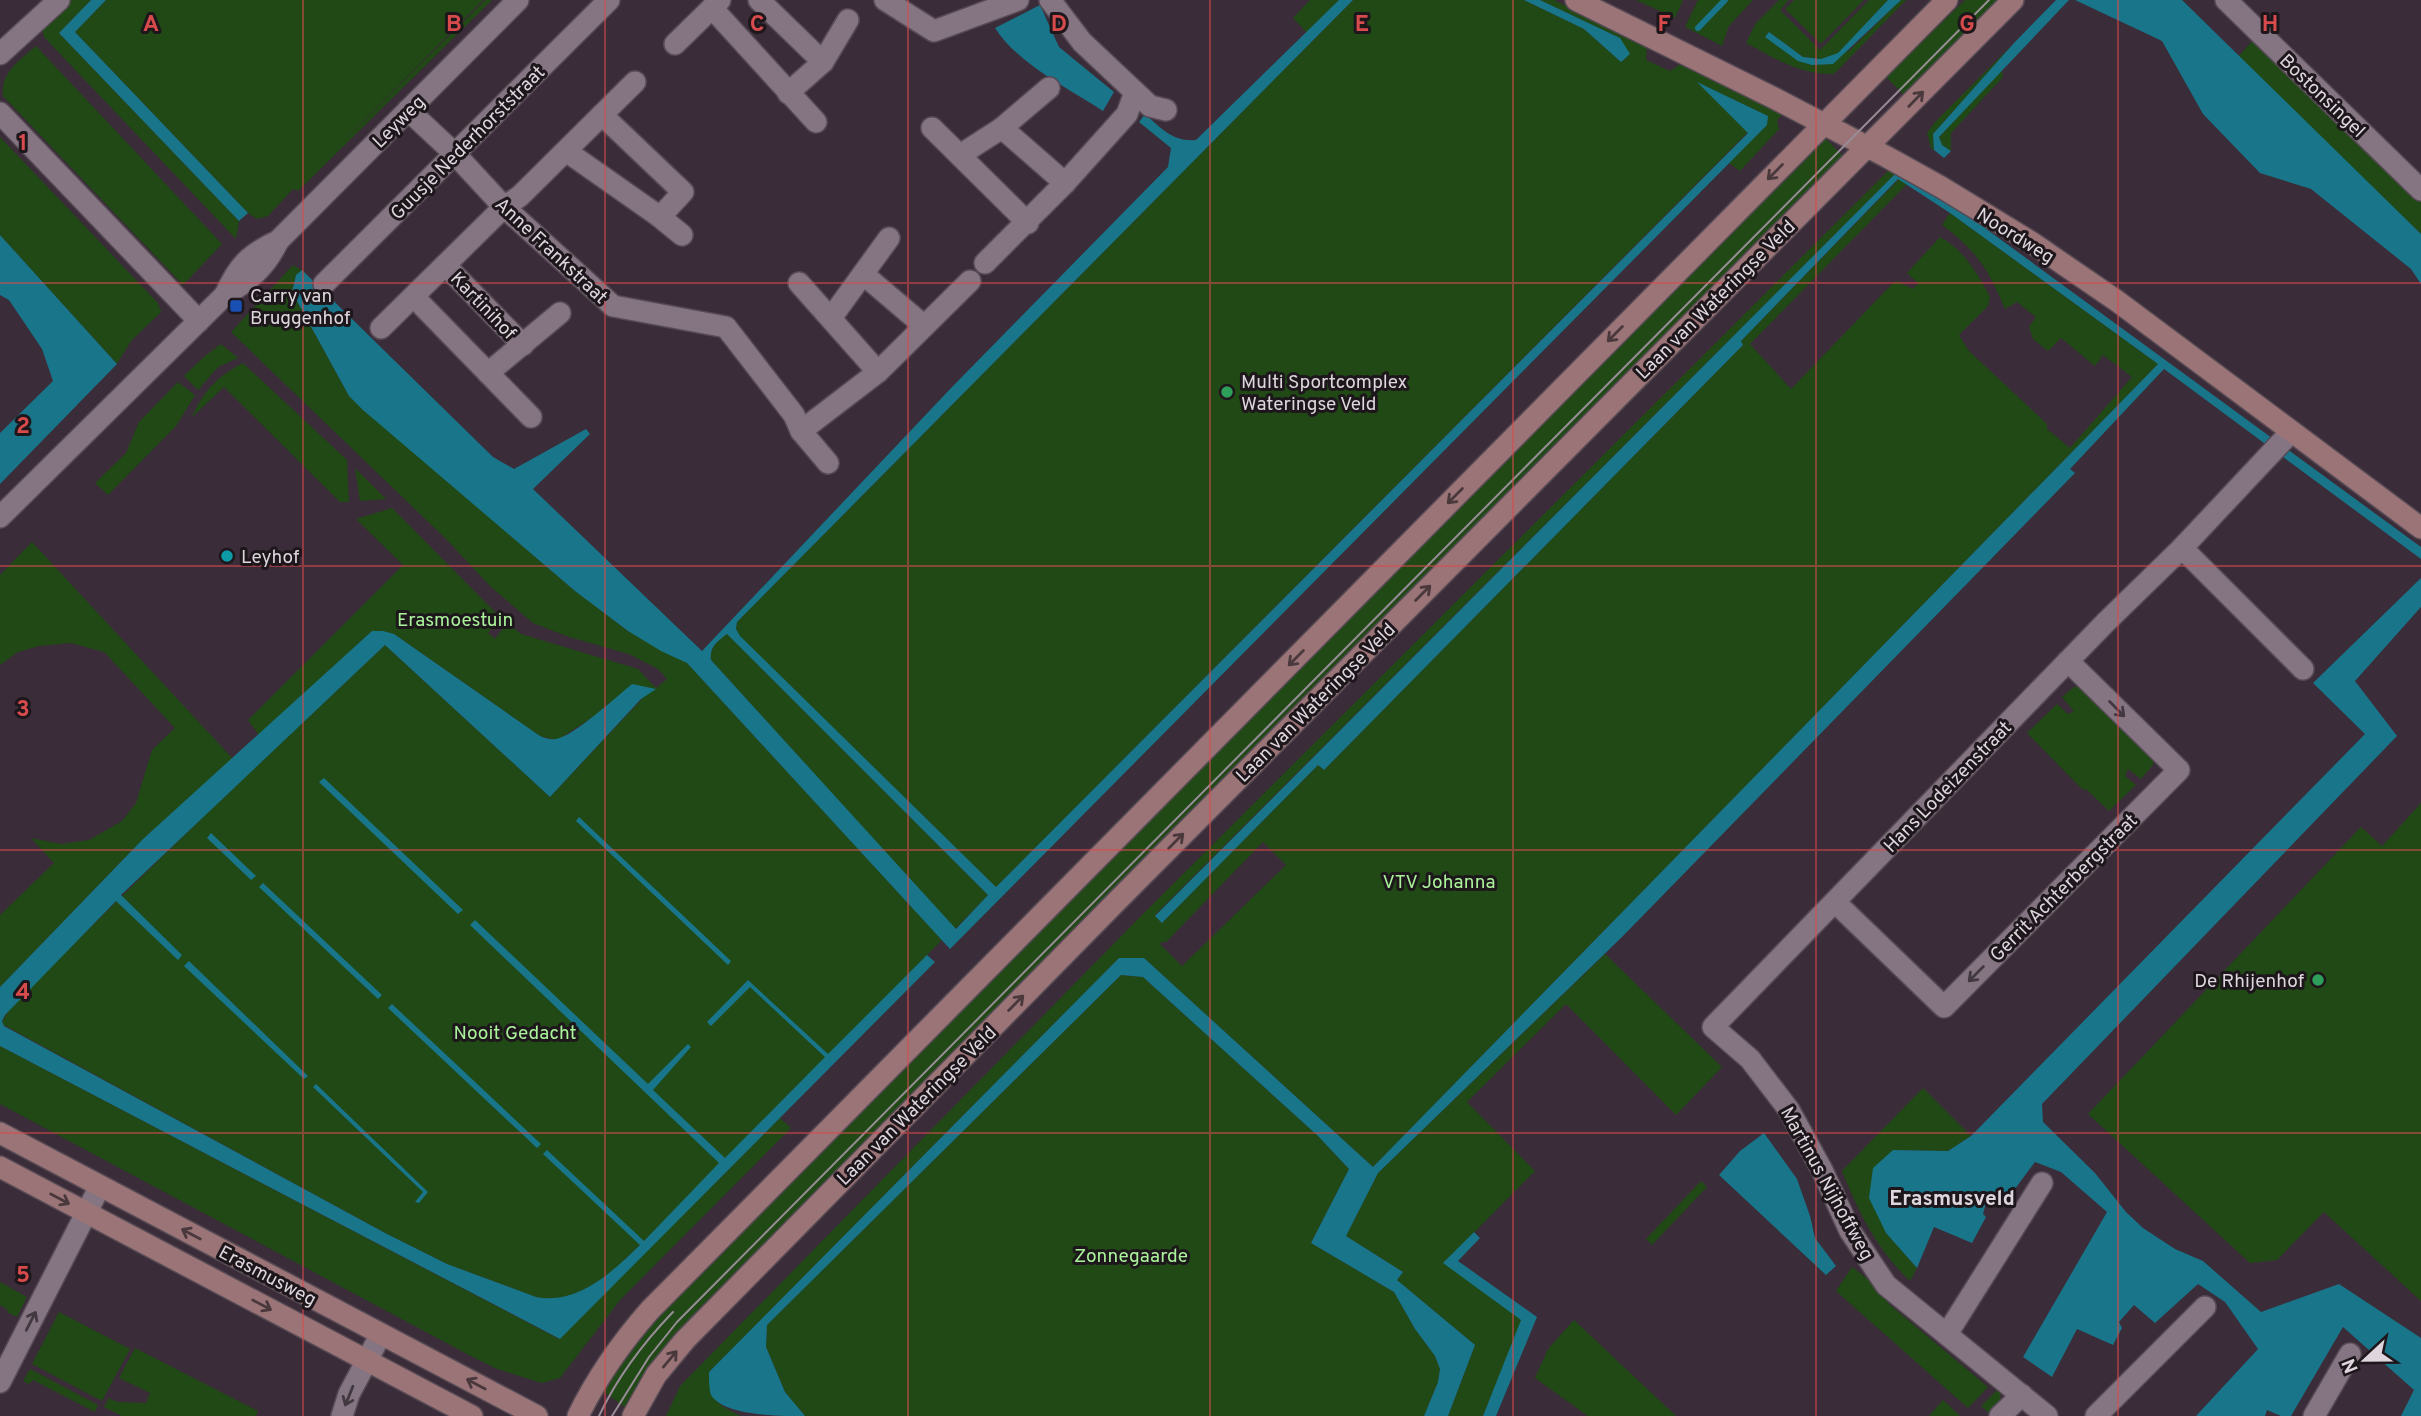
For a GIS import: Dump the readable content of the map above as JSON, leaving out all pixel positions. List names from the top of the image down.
{
  "streets": {
    "street": [
      "Bostonsingel",
      "Leyweg",
      "Guusje Nederhorststraat",
      "Noordweg",
      "Anne Frankstraat",
      "Laan van Wateringse Veld",
      "Kartinihof",
      "Hans Lodeizenstraat",
      "Gerrit Achterbergstraat",
      "Martinus Nijhoffweg",
      "Erasmusweg"
    ]
  },
  "crossings": [
    ["Leyweg", "Anne Frankstraat"],
    ["Guusje Nederhorststraat", "Anne Frankstraat"],
    ["Noordweg", "Laan van Wateringse Veld"],
    ["Noordweg", "Hans Lodeizenstraat"],
    ["Anne Frankstraat", "Kartinihof"],
    ["Hans Lodeizenstraat", "Gerrit Achterbergstraat"],
    ["Hans Lodeizenstraat", "Martinus Nijhoffweg"]
  ],
  "districts": ["Erasmusveld"],
  "parks": [
    "Erasmoestuin",
    "VTV Johanna",
    "Nooit Gedacht",
    "Zonnegaarde"
  ],
  "places": {
    "transit": ["Carry van Bruggenhof"],
    "other": ["Multi Sportcomplex Wateringse Veld", "Leyhof", "De Rhijenhof"]
  },
  "north": "left",
  "grid": {
    "columns": [
      "A",
      "B",
      "C",
      "D",
      "E",
      "F",
      "G",
      "H"
    ],
    "rows": [
      "1",
      "2",
      "3",
      "4",
      "5"
    ]
  }
}
